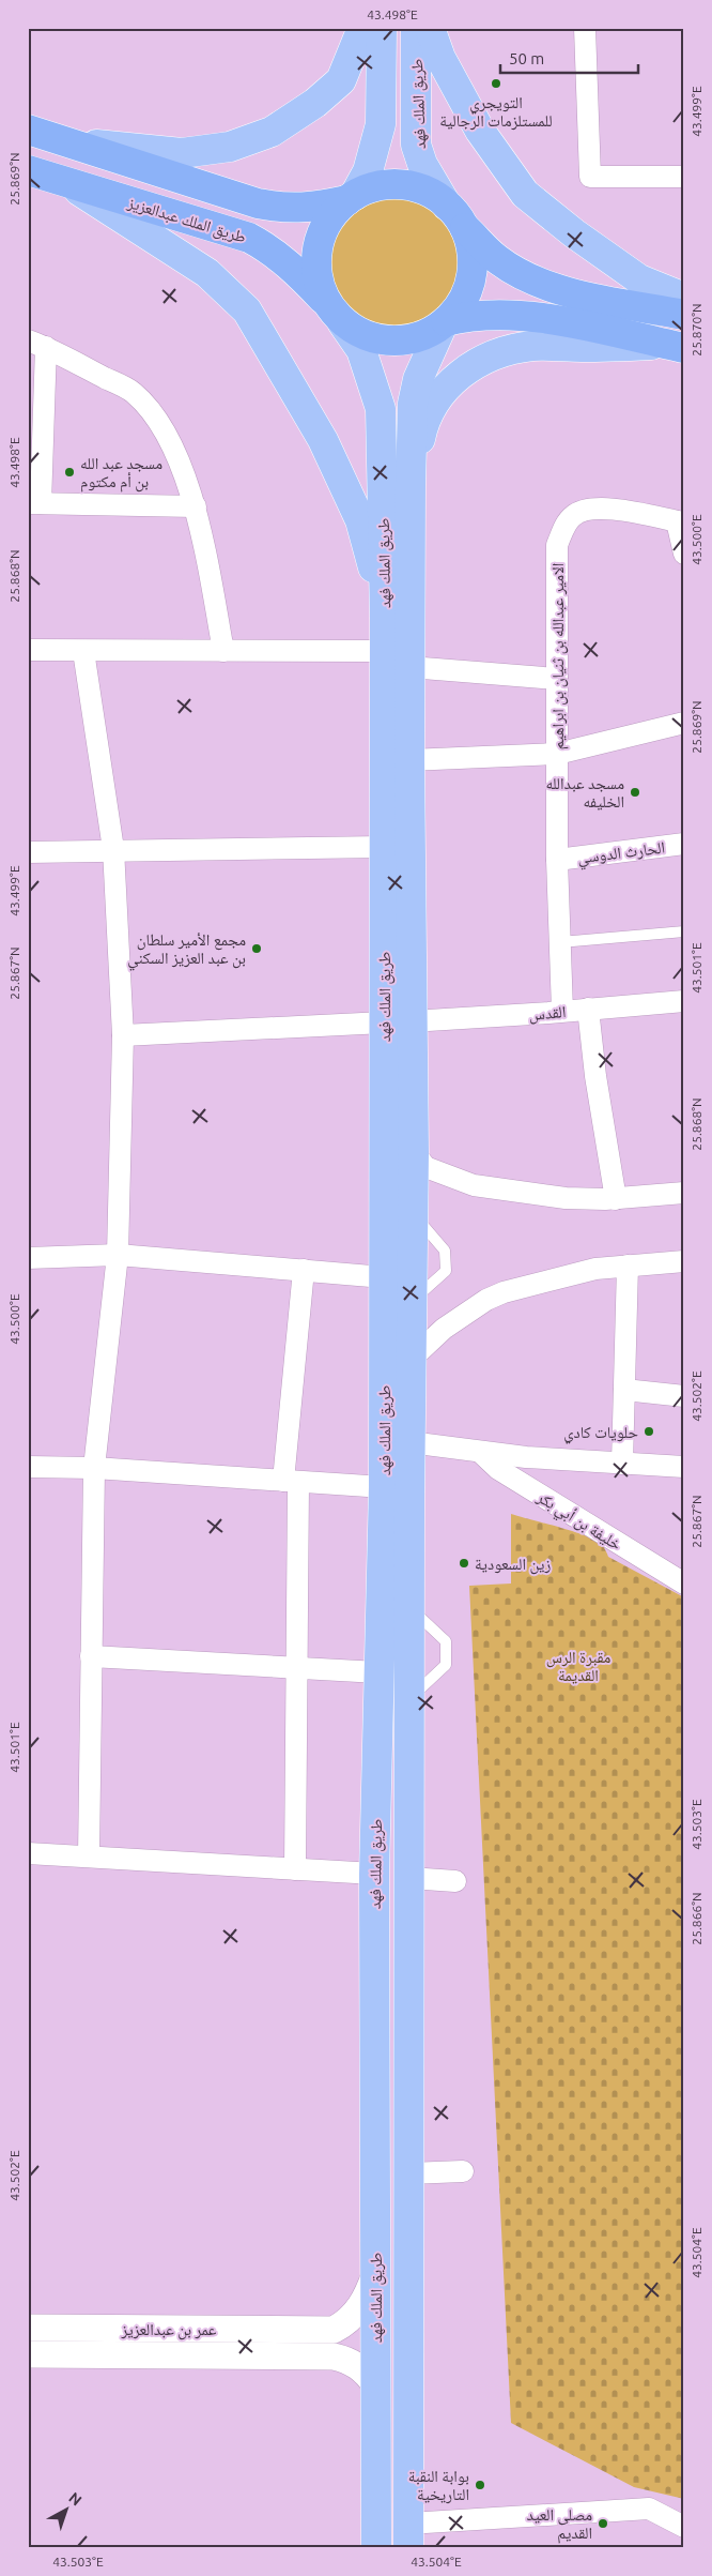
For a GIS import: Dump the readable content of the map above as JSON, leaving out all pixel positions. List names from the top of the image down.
{
  "streets": {
    "highway": ["طريق الملك عبدالعزيز"],
    "main road": ["طريق الملك فهد"],
    "street": [
      "الامير عبدالله بن ثنيان بن ابراهيم",
      "الحارث الدوسي",
      "القدس",
      "خليفة بن أبي بكر",
      "عمر بن عبدالعزيز"
    ]
  },
  "crossings": [
    ["طريق الملك فهد", "طريق الملك عبدالعزيز"],
    ["طريق الملك فهد", "القدس"],
    ["طريق الملك فهد", "عمر بن عبدالعزيز"],
    ["الامير عبدالله بن ثنيان بن ابراهيم", "الحارث الدوسي"],
    ["الامير عبدالله بن ثنيان بن ابراهيم", "القدس"]
  ],
  "parks": ["مقبرة الرس القديمة"],
  "places": [
    "التويجري للمستلزمات الرجالية",
    "مسجد عبد الله بن أم مكتوم",
    "مسجد عبدالله الخليفه",
    "مجمع الأمير سلطان بن عبد العزيز السكني",
    "حلويات كادي",
    "زين السعودية",
    "بوابة النقبة التاريخية",
    "مصلى العيد القديم"
  ],
  "scale_bar": "50 m",
  "north": "top right",
  "coordinates": [
    "43.498°E",
    "43.499°E",
    "25.869°N",
    "25.870°N",
    "43.500°E",
    "25.868°N",
    "43.501°E",
    "25.867°N",
    "43.502°E",
    "43.503°E",
    "25.866°N",
    "43.504°E"
  ]
}
